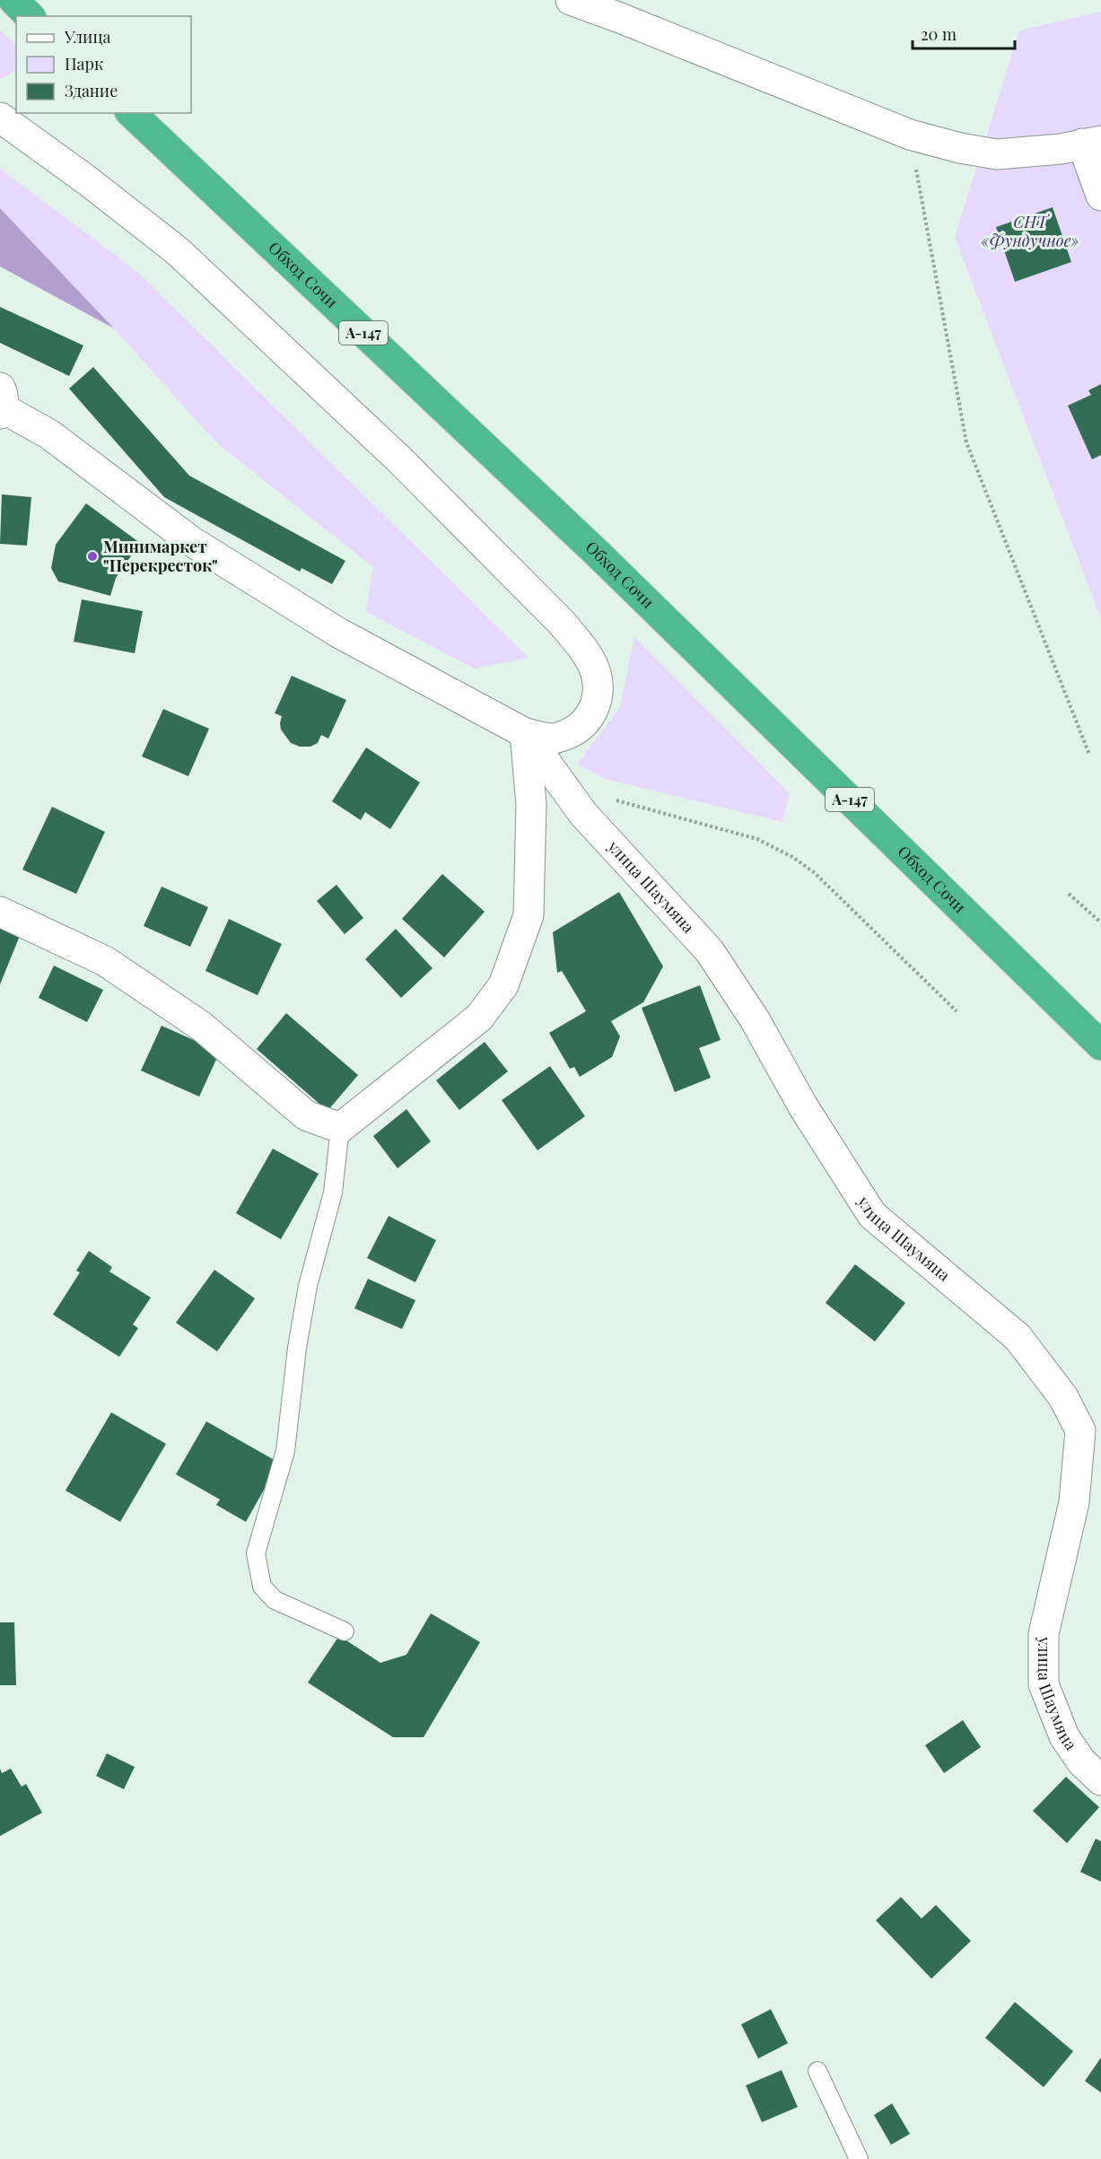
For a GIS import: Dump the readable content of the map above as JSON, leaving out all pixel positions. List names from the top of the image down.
{
  "streets": {
    "highway": ["Обход Сочи", "А-147"],
    "street": ["улица Шаумяна"]
  },
  "parks": ["СНТ «Фундучное»"],
  "places": ["Минимаркет \"Перекресток\""],
  "legend": ["Улица", "Парк", "Здание"],
  "scale_bar": "20 m"
}
